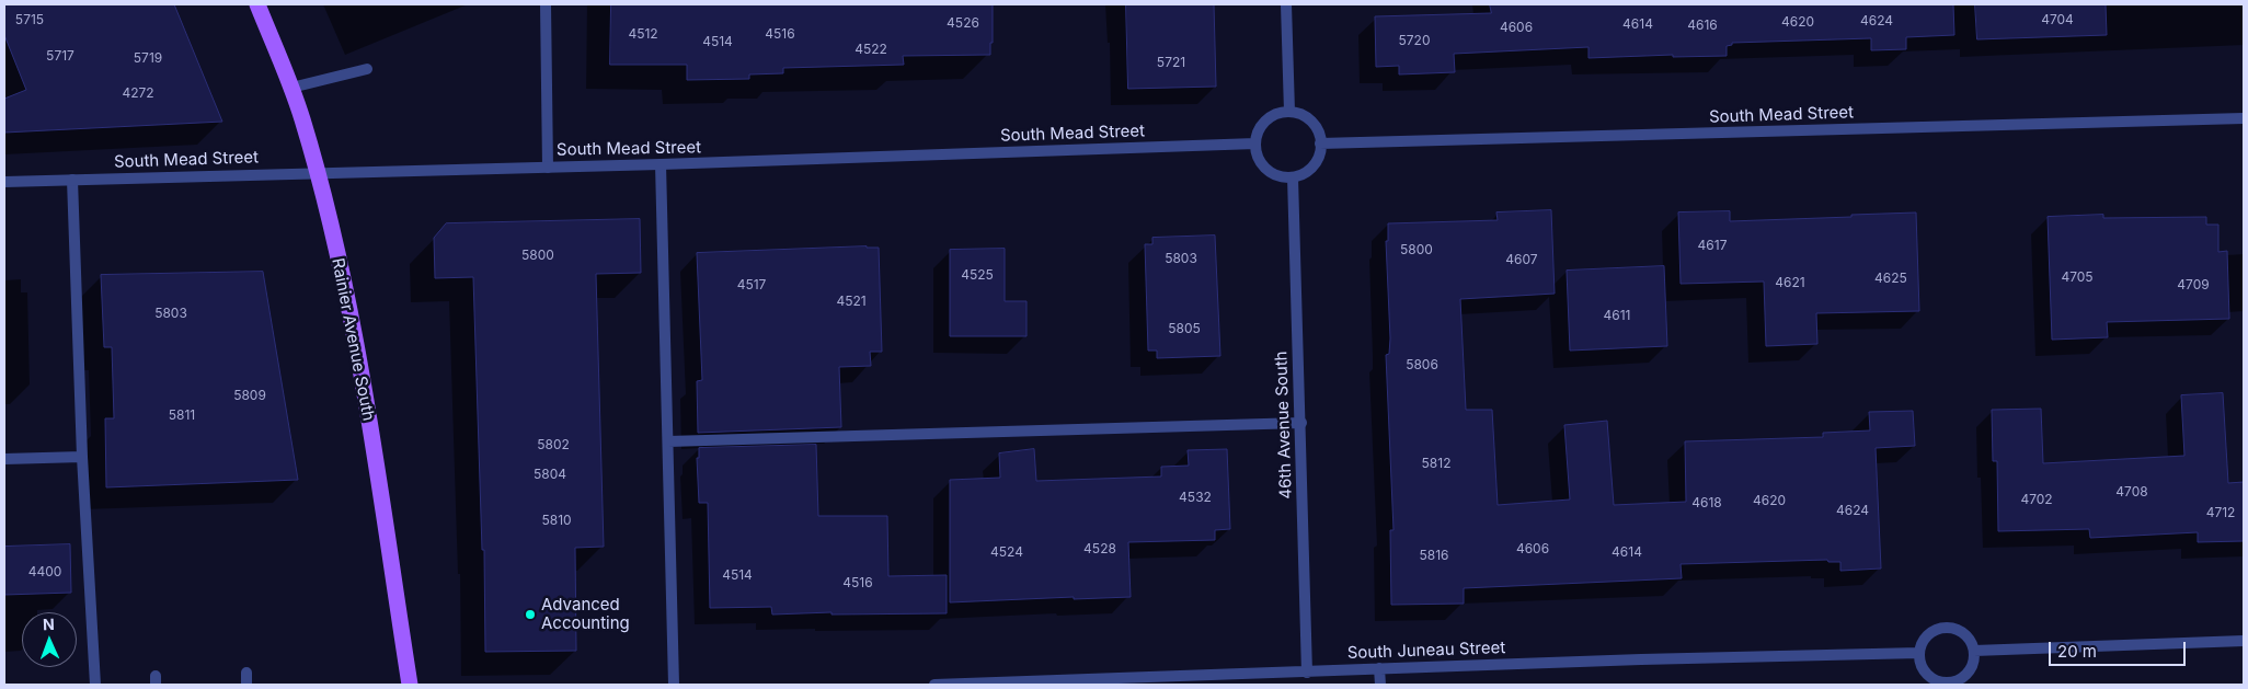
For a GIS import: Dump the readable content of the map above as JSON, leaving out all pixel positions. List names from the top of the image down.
{
  "streets": {
    "main road": ["Rainier Avenue South"],
    "street": ["South Mead Street", "46th Avenue South", "South Juneau Street"]
  },
  "crossings": [
    ["South Mead Street", "Rainier Avenue South"],
    ["South Mead Street", "46th Avenue South"],
    ["46th Avenue South", "South Juneau Street"]
  ],
  "places": ["Advanced Accounting"],
  "house_numbers": [
    "5715",
    "4704",
    "4624",
    "4620",
    "4526",
    "4614",
    "4616",
    "4606",
    "4512",
    "4516",
    "5720",
    "4514",
    "4522",
    "5717",
    "5719",
    "5721",
    "4272",
    "4617",
    "5800",
    "5800",
    "5803",
    "4607",
    "4525",
    "4705",
    "4625",
    "4621",
    "4517",
    "4709",
    "4521",
    "5803",
    "4611",
    "5805",
    "5806",
    "5809",
    "5811",
    "5802",
    "5812",
    "5804",
    "4708",
    "4532",
    "4702",
    "4620",
    "4618",
    "4624",
    "4712",
    "5810",
    "4528",
    "4606",
    "4524",
    "4614",
    "5816",
    "4400",
    "4514",
    "4516"
  ],
  "scale_bar": "20 m",
  "north": "top"
}
